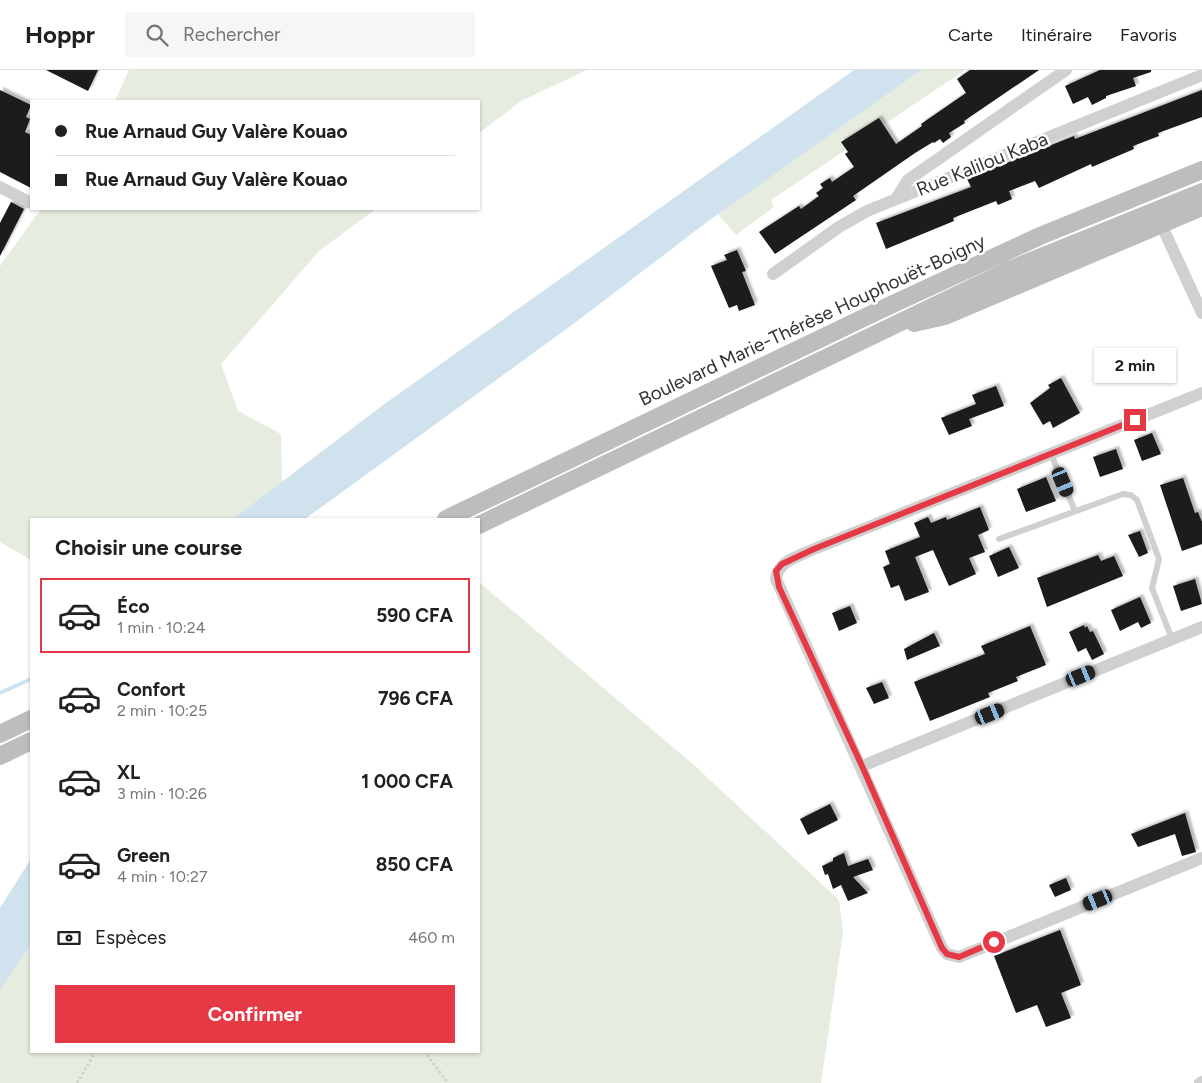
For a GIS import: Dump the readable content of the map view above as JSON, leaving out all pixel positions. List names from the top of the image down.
{
  "streets": {
    "main road": ["Boulevard Marie-Thérèse Houphouët-Boigny"],
    "street": ["Rue Kalilou Kaba"]
  },
  "page": {
    "header": "Hoppr",
    "search": "Rechercher",
    "nav": ["Carte", "Itinéraire", "Favoris"],
    "banner": ["Rue Arnaud Guy Valère Kouao", "Rue Arnaud Guy Valère Kouao"],
    "bubble": "2 min",
    "heading": "Choisir une course",
    "list": [
      {
        "name": "Éco",
        "note": "1 min · 10:24",
        "value": "590 CFA"
      },
      {
        "name": "Confort",
        "note": "2 min · 10:25",
        "value": "796 CFA"
      },
      {
        "name": "XL",
        "note": "3 min · 10:26",
        "value": "1 000 CFA"
      },
      {
        "name": "Green",
        "note": "4 min · 10:27",
        "value": "850 CFA"
      }
    ],
    "pay": ["Espèces", "460 m"],
    "buttons": "Confirmer"
  }
}
